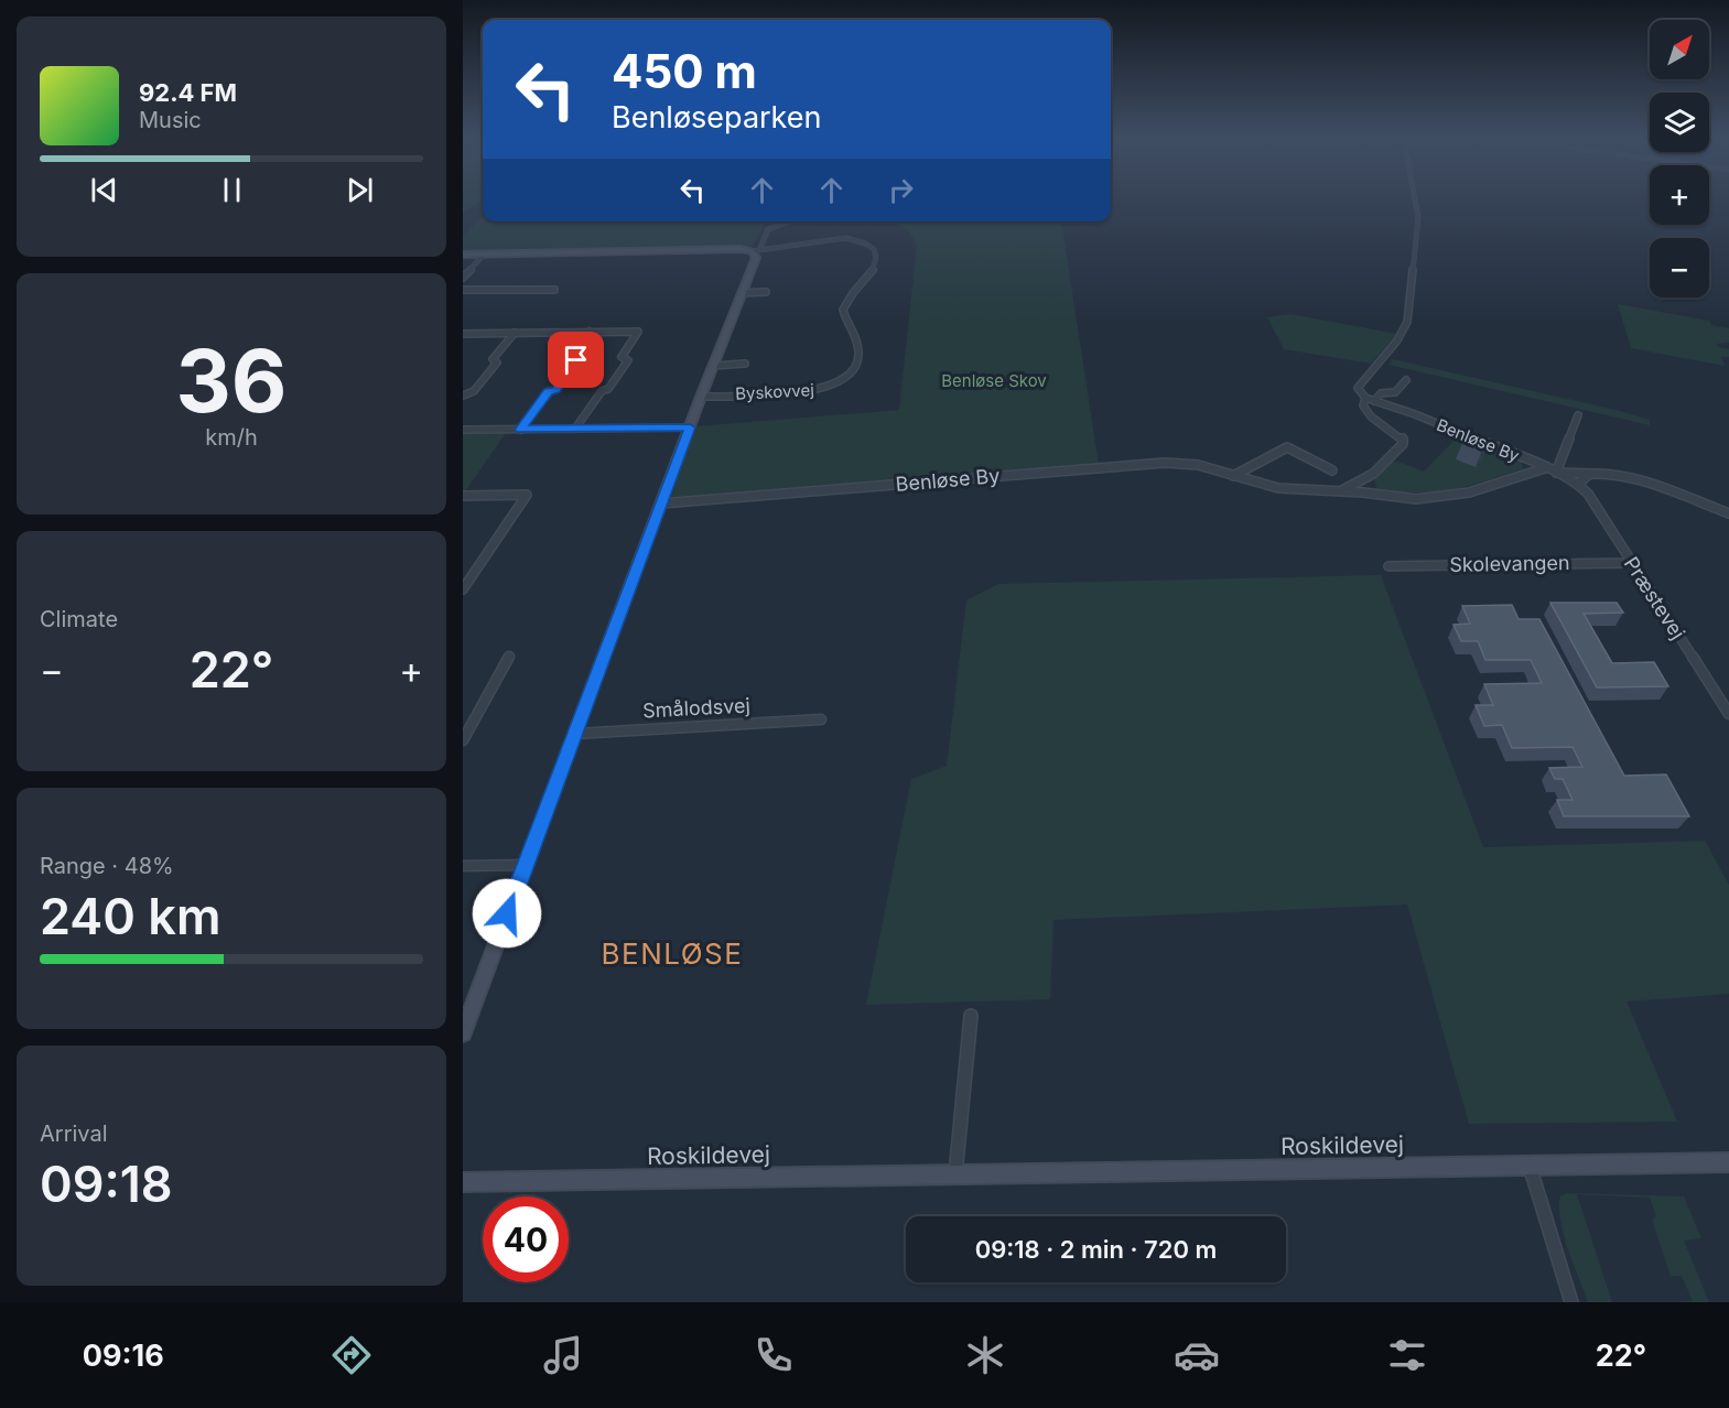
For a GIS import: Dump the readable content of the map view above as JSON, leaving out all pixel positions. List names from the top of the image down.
{
  "streets": {
    "street": [
      "Byskovvej",
      "Benløse By",
      "Skolevangen",
      "Præstevej",
      "Smålodsvej",
      "Roskildevej"
    ]
  },
  "crossings": [
    ["Benløse By", "Præstevej"],
    ["Skolevangen", "Præstevej"]
  ],
  "districts": ["BENLØSE"],
  "parks": ["Benløse Skov"],
  "north": "top right",
  "page": {
    "map_buttons": ["+", "−"],
    "turn": ["450 m", "Benløseparken"],
    "song": ["92.4 FM", "Music"],
    "tile": [
      ["36", "km/h"],
      "Climate",
      ["Range · 48%", "240 km"],
      ["Arrival", "09:18"]
    ],
    "heat": ["−", "22°", "+"],
    "limit": "40",
    "trip": "09:18 · 2 min · 720 m",
    "tabs": ["09:16", "22°"]
  }
}
